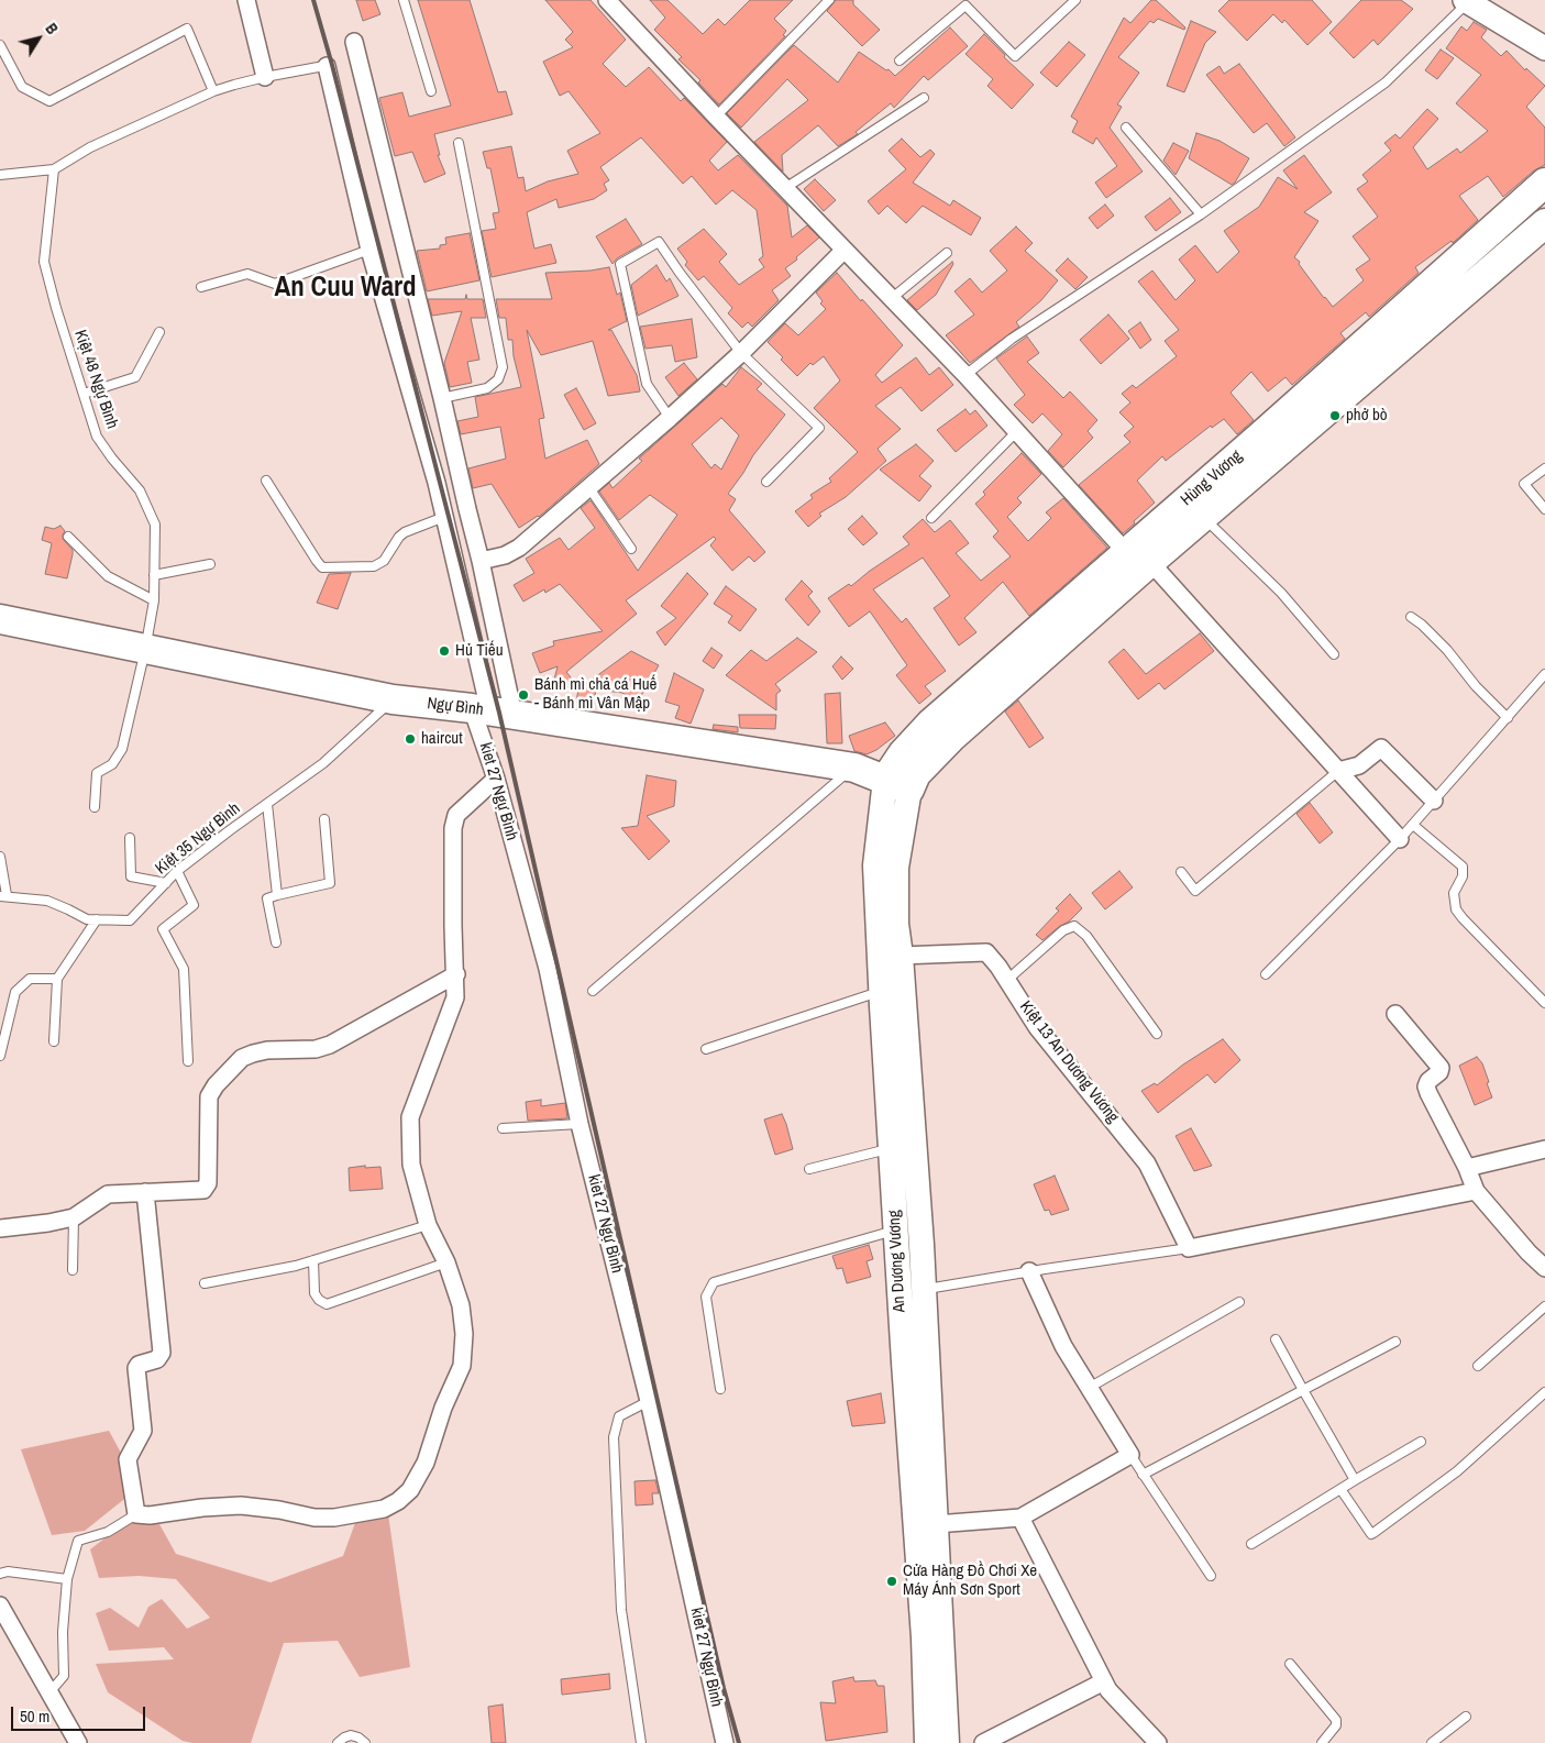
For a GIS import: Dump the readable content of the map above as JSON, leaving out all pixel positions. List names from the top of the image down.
{
  "streets": {
    "highway": ["Hùng Vương", "Ngự Bình"],
    "main road": ["An Dương Vương"],
    "street": ["kiet 27 Ngự Bình", "Kiệt 13 An Dương Vương"],
    "lane": ["Kiệt 48 Ngự Bình", "Kiệt 35 Ngự Bình"]
  },
  "crossings": [
    ["Kiệt 48 Ngự Bình", "Ngự Bình"],
    ["Hùng Vương", "Ngự Bình"],
    ["Hùng Vương", "An Dương Vương"],
    ["Ngự Bình", "kiet 27 Ngự Bình"],
    ["Ngự Bình", "Kiệt 35 Ngự Bình"],
    ["Ngự Bình", "An Dương Vương"],
    ["Kiệt 13 An Dương Vương", "An Dương Vương"]
  ],
  "districts": ["An Cuu Ward"],
  "places": [
    "phở bò",
    "Hủ Tiếu",
    "Bánh mì chả cá Huế - Bánh mì Vân Mập",
    "haircut",
    "Cửa Hàng Đồ Chơi Xe Máy Ánh Sơn Sport"
  ],
  "scale_bar": "50 m",
  "north": "top right"
}
